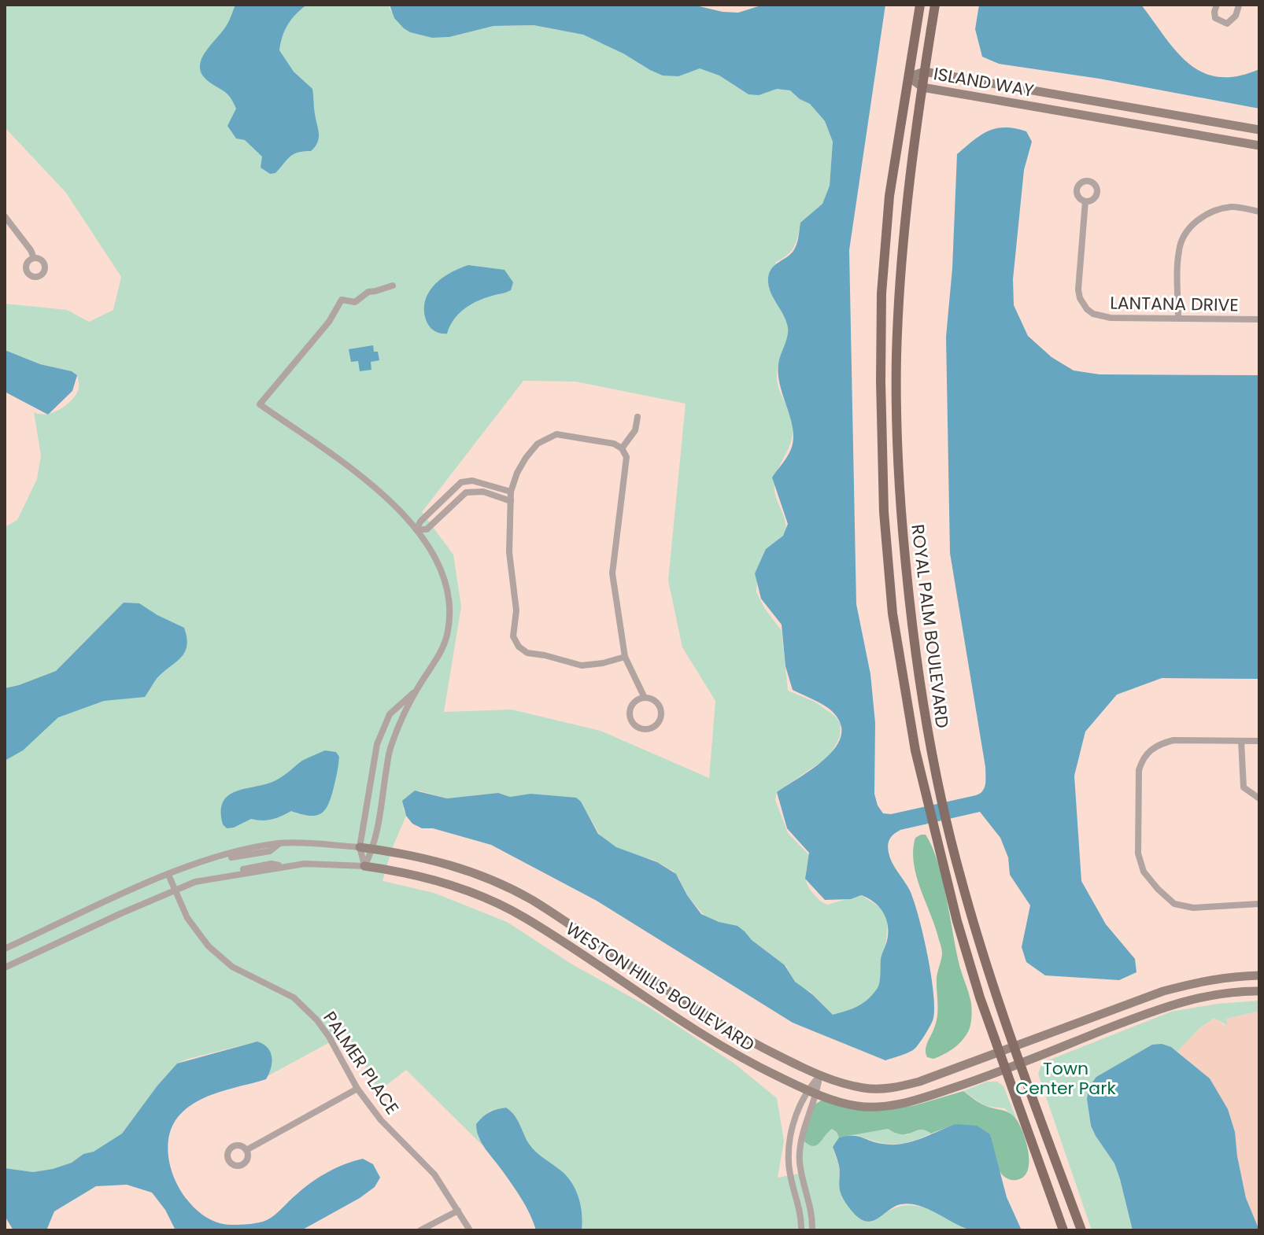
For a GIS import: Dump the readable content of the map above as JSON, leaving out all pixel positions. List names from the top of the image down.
{
  "streets": {
    "main road": ["ROYAL PALM BOULEVARD"],
    "street": [
      "ISLAND WAY",
      "LANTANA DRIVE",
      "WESTON HILLS BOULEVARD",
      "PALMER PLACE"
    ]
  },
  "crossings": [
    ["ISLAND WAY", "ROYAL PALM BOULEVARD"],
    ["ROYAL PALM BOULEVARD", "WESTON HILLS BOULEVARD"],
    ["WESTON HILLS BOULEVARD", "PALMER PLACE"]
  ],
  "parks": ["Town Center Park"]
}
